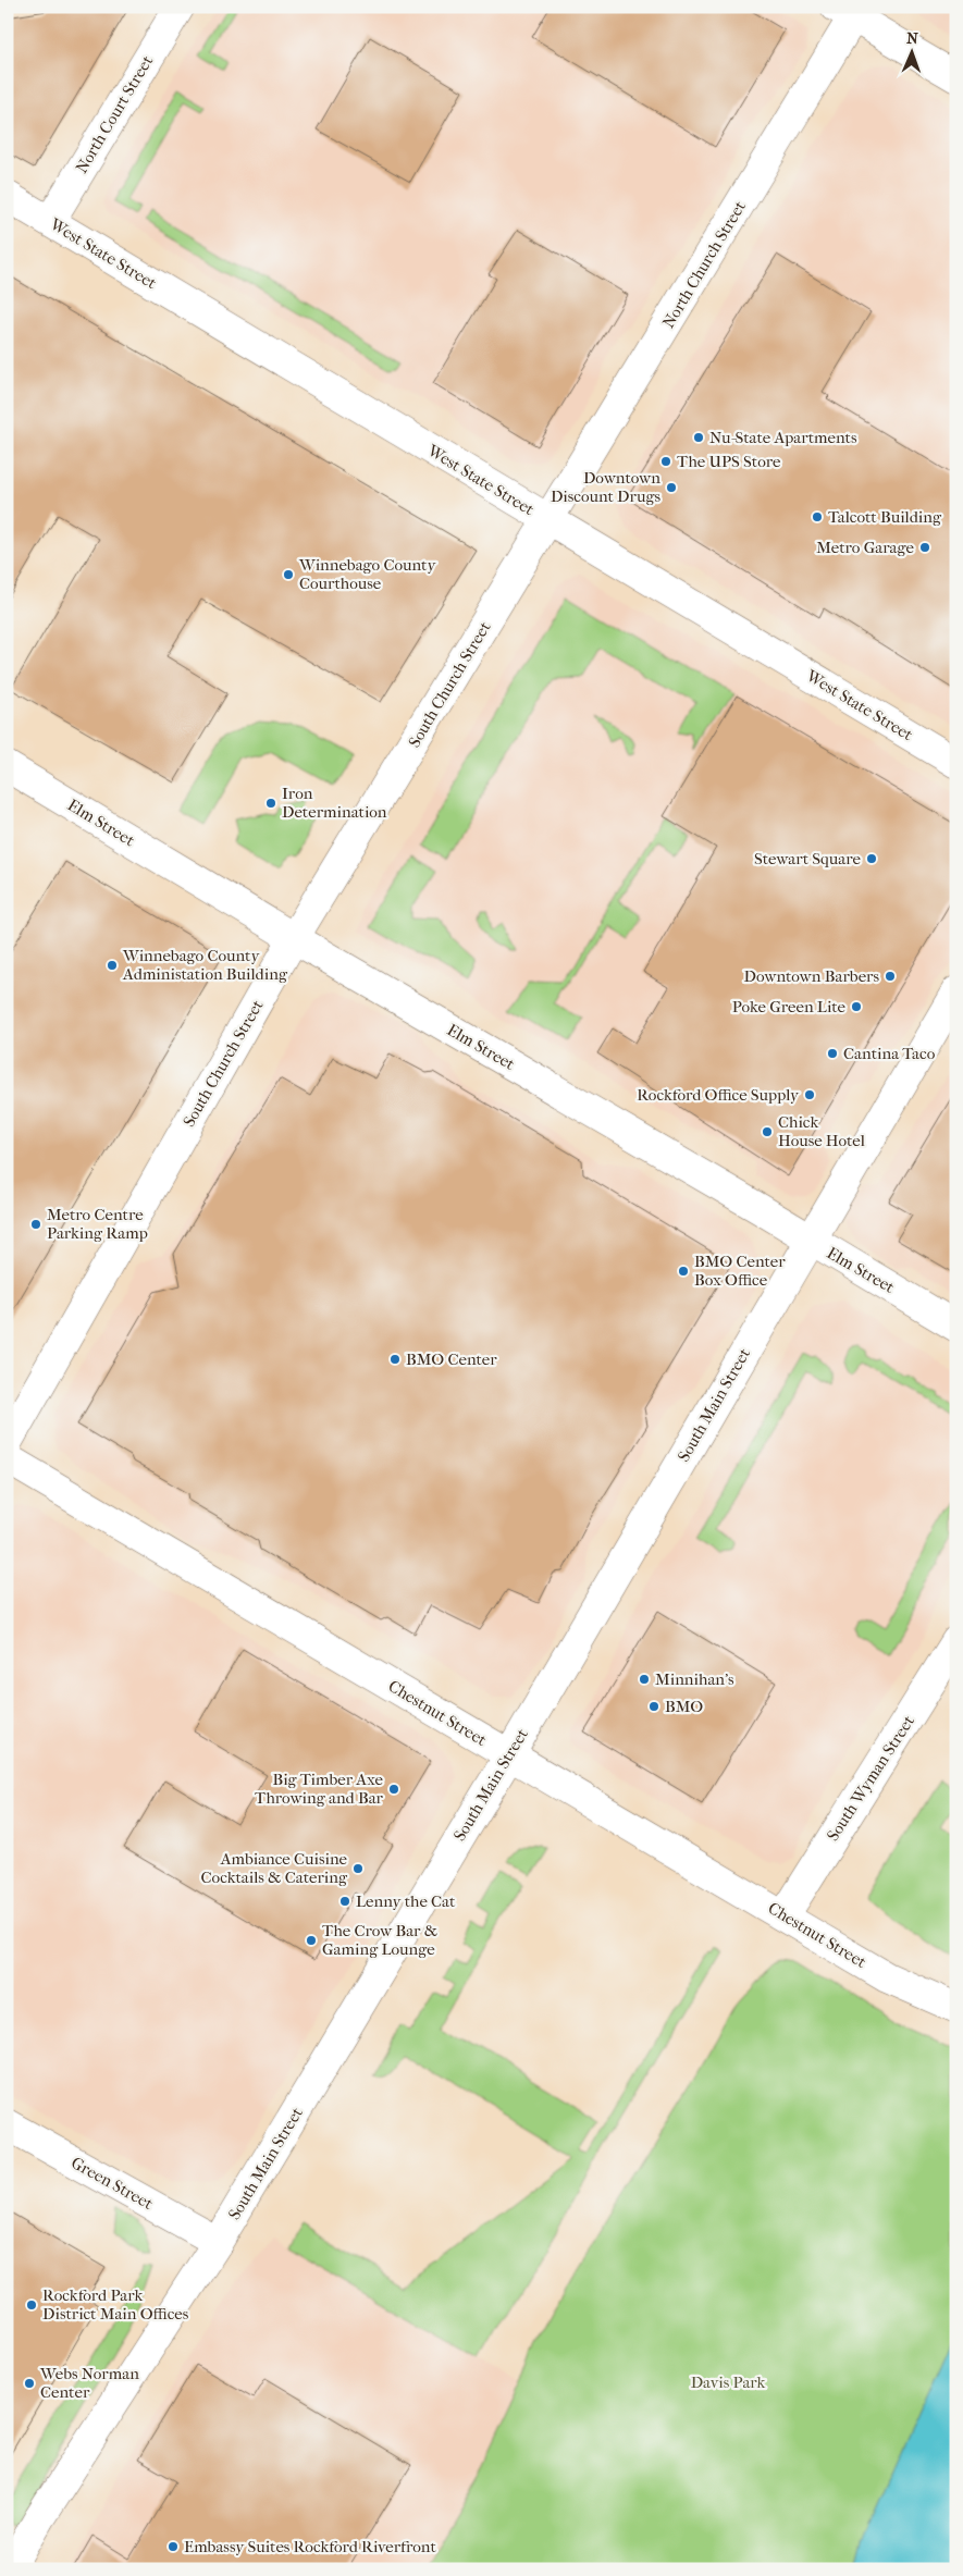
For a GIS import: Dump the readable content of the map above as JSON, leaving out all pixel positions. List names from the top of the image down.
{
  "streets": {
    "main road": [
      "North Court Street",
      "West State Street",
      "North Church Street",
      "South Church Street",
      "Elm Street",
      "South Main Street",
      "Chestnut Street",
      "South Wyman Street",
      "Green Street"
    ]
  },
  "crossings": [
    ["North Court Street", "West State Street"],
    ["West State Street", "North Church Street"],
    ["West State Street", "South Church Street"],
    ["North Church Street", "South Church Street"],
    ["South Church Street", "Elm Street"],
    ["Elm Street", "South Main Street"],
    ["South Main Street", "Chestnut Street"],
    ["South Main Street", "Green Street"],
    ["Chestnut Street", "South Wyman Street"]
  ],
  "parks": ["Davis Park"],
  "places": [
    "Nu-State Apartments",
    "The UPS Store",
    "Downtown Discount Drugs",
    "Talcott Building",
    "Metro Garage",
    "Winnebago County Courthouse",
    "Iron Determination",
    "Stewart Square",
    "Winnebago County Administation Building",
    "Downtown Barbers",
    "Poke Green Lite",
    "Cantina Taco",
    "Rockford Office Supply",
    "Chick House Hotel",
    "Metro Centre Parking Ramp",
    "BMO Center Box Office",
    "BMO Center",
    "Minnihan's",
    "BMO",
    "Big Timber Axe Throwing and Bar",
    "Ambiance Cuisine Cocktails & Catering",
    "Lenny the Cat",
    "The Crow Bar & Gaming Lounge",
    "Rockford Park District Main Offices",
    "Webs Norman Center",
    "Embassy Suites Rockford Riverfront"
  ],
  "north": "top"
}
